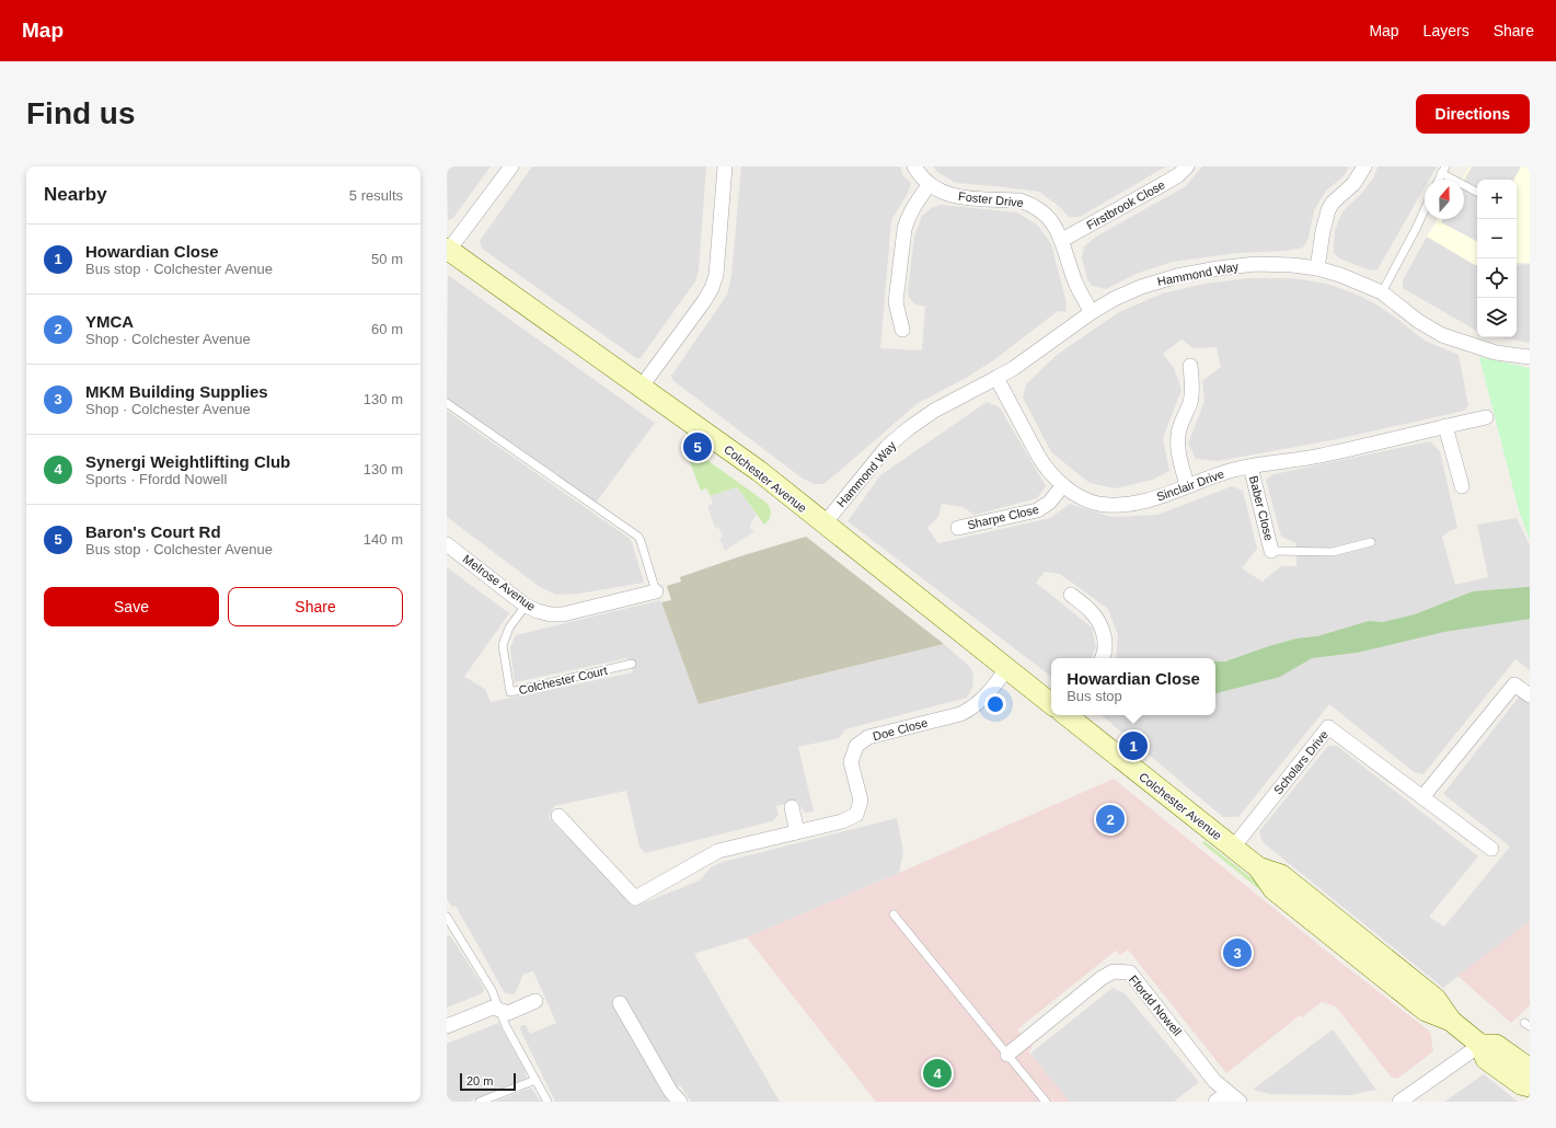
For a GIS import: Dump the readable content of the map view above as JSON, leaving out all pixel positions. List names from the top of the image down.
{
  "streets": {
    "street": [
      "Foster Drive",
      "Firstbrook Close",
      "Hammond Way",
      "Colchester Avenue",
      "Sinclair Drive",
      "Baber Close",
      "Sharpe Close",
      "Melrose Avenue",
      "Doe Close",
      "Scholars Drive",
      "Ffordd Nowell"
    ],
    "lane": ["Colchester Court"]
  },
  "crossings": [
    ["Foster Drive", "Firstbrook Close"],
    ["Foster Drive", "Hammond Way"],
    ["Hammond Way", "Colchester Avenue"],
    ["Hammond Way", "Sinclair Drive"],
    ["Colchester Avenue", "Doe Close"],
    ["Colchester Avenue", "Scholars Drive"],
    ["Sinclair Drive", "Baber Close"],
    ["Sinclair Drive", "Sharpe Close"],
    ["Melrose Avenue", "Colchester Court"]
  ],
  "scale_bar": "20 m",
  "north": "top",
  "page": {
    "header": "Map",
    "nav": ["Map", "Layers", "Share"],
    "buttons": [
      "Directions",
      ["Save", "Share"]
    ],
    "title": "Find us",
    "heading": ["Nearby", "5 results"],
    "map_buttons": ["+", "−"],
    "list": [
      {
        "mark": "1",
        "name": "Howardian Close",
        "note": "Bus stop · Colchester Avenue",
        "value": "50 m"
      },
      {
        "mark": "2",
        "name": "YMCA",
        "note": "Shop · Colchester Avenue",
        "value": "60 m"
      },
      {
        "mark": "3",
        "name": "MKM Building Supplies",
        "note": "Shop · Colchester Avenue",
        "value": "130 m"
      },
      {
        "mark": "4",
        "name": "Synergi Weightlifting Club",
        "note": "Sports · Ffordd Nowell",
        "value": "130 m"
      },
      {
        "mark": "5",
        "name": "Baron's Court Rd",
        "note": "Bus stop · Colchester Avenue",
        "value": "140 m"
      }
    ],
    "pins": [
      "5",
      "1",
      "2",
      "3",
      "4"
    ],
    "popup": ["Howardian Close", "Bus stop"],
    "scale": "20 m"
  }
}
